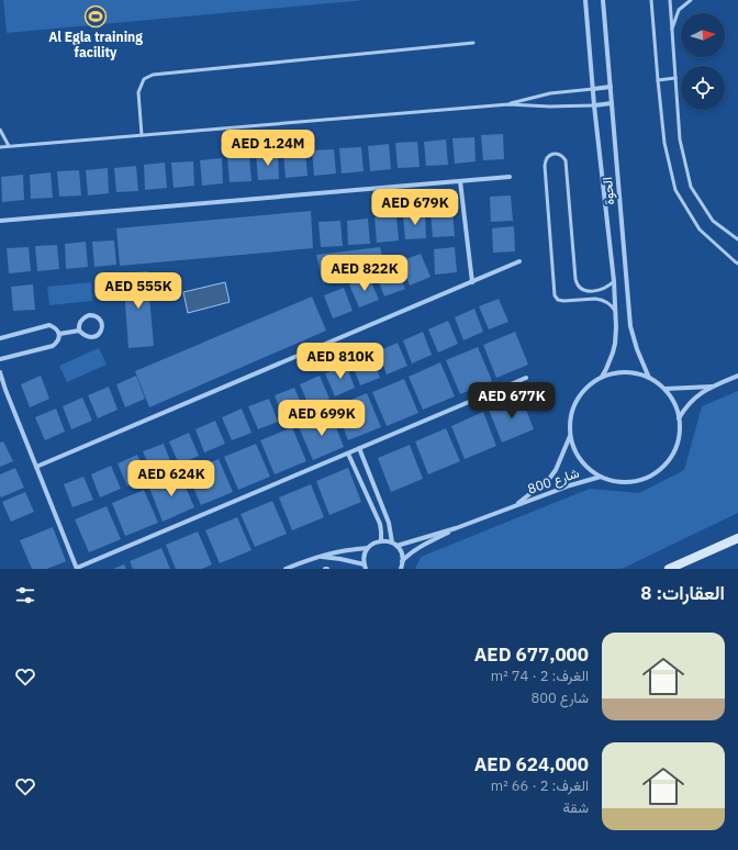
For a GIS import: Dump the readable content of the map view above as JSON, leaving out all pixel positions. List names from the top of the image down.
{
  "streets": {
    "street": ["الحوة", "شارع 800"]
  },
  "crossings": [
    ["الحوة", "شارع 800"]
  ],
  "places": {
    "sports": ["Al Egla training facility"]
  },
  "north": "right",
  "page": {
    "price": [
      "AED 1.24M",
      "AED 679K",
      "AED 822K",
      "AED 555K",
      "AED 810K",
      "AED 677K",
      "AED 699K",
      "AED 624K"
    ],
    "heading": "العقارات: 8",
    "list": [
      {
        "name": "AED 677,000",
        "note": "الغرف: 2 · 74 m² · شارع 800"
      },
      {
        "name": "AED 624,000",
        "note": "الغرف: 2 · 66 m² · شقة"
      }
    ]
  }
}
